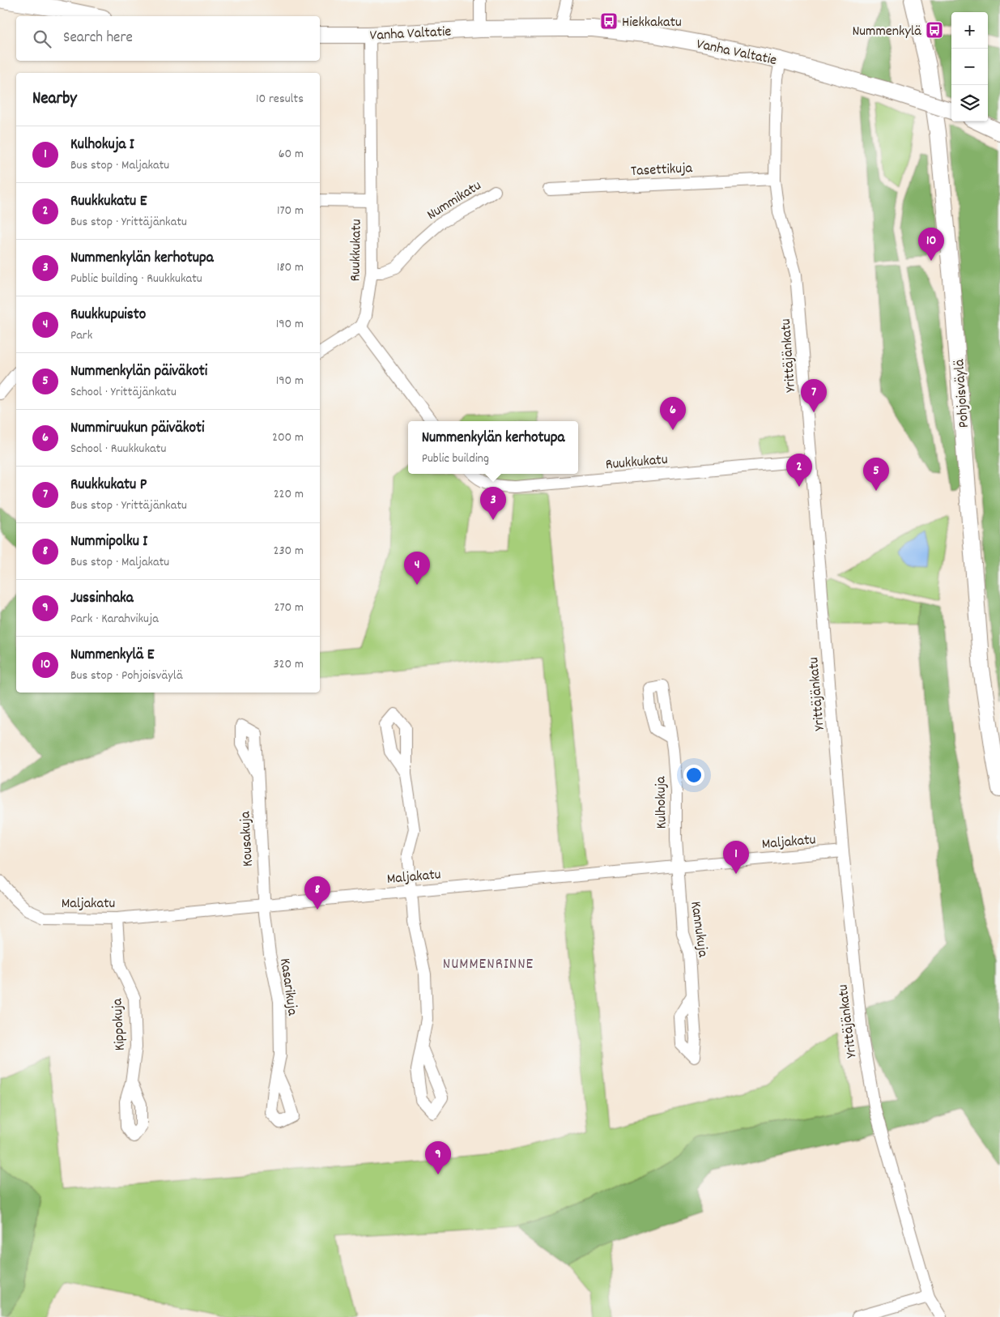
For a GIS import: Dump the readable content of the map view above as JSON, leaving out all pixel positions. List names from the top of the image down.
{
  "streets": {
    "street": [
      "Vanha Valtatie",
      "Tasettikuja",
      "Nummikatu",
      "Ruukkukatu",
      "Yrittäjänkatu",
      "Pohjoisväylä",
      "Kulhokuja",
      "Kousakuja",
      "Maljakatu",
      "Kannukuja",
      "Kasarikuja",
      "Kippokuja"
    ]
  },
  "crossings": [
    ["Vanha Valtatie", "Ruukkukatu"],
    ["Vanha Valtatie", "Yrittäjänkatu"],
    ["Tasettikuja", "Yrittäjänkatu"],
    ["Nummikatu", "Ruukkukatu"],
    ["Ruukkukatu", "Yrittäjänkatu"],
    ["Yrittäjänkatu", "Maljakatu"],
    ["Kulhokuja", "Maljakatu"],
    ["Kulhokuja", "Kannukuja"],
    ["Kousakuja", "Maljakatu"],
    ["Kousakuja", "Kasarikuja"],
    ["Maljakatu", "Kannukuja"],
    ["Maljakatu", "Kasarikuja"],
    ["Maljakatu", "Kippokuja"]
  ],
  "districts": ["NUMMENRINNE"],
  "places": {
    "bus stop": ["Hiekkakatu", "Nummenkylä"]
  },
  "page": {
    "map_buttons": ["+", "−"],
    "search": "Search here",
    "heading": ["Nearby", "10 results"],
    "list": [
      {
        "mark": "1",
        "name": "Kulhokuja I",
        "note": "Bus stop · Maljakatu",
        "value": "60 m"
      },
      {
        "mark": "2",
        "name": "Ruukkukatu E",
        "note": "Bus stop · Yrittäjänkatu",
        "value": "170 m"
      },
      {
        "mark": "3",
        "name": "Nummenkylän kerhotupa",
        "note": "Public building · Ruukkukatu",
        "value": "180 m"
      },
      {
        "mark": "4",
        "name": "Ruukkupuisto",
        "note": "Park",
        "value": "190 m"
      },
      {
        "mark": "5",
        "name": "Nummenkylän päiväkoti",
        "note": "School · Yrittäjänkatu",
        "value": "190 m"
      },
      {
        "mark": "6",
        "name": "Nummiruukun päiväkoti",
        "note": "School · Ruukkukatu",
        "value": "200 m"
      },
      {
        "mark": "7",
        "name": "Ruukkukatu P",
        "note": "Bus stop · Yrittäjänkatu",
        "value": "220 m"
      },
      {
        "mark": "8",
        "name": "Nummipolku I",
        "note": "Bus stop · Maljakatu",
        "value": "230 m"
      },
      {
        "mark": "9",
        "name": "Jussinhaka",
        "note": "Park · Karahvikuja",
        "value": "270 m"
      },
      {
        "mark": "10",
        "name": "Nummenkylä E",
        "note": "Bus stop · Pohjoisväylä",
        "value": "320 m"
      }
    ],
    "pins": [
      "10",
      "7",
      "6",
      "2",
      "5",
      "3",
      "4",
      "1",
      "8",
      "9"
    ],
    "popup": ["Nummenkylän kerhotupa", "Public building"]
  }
}
